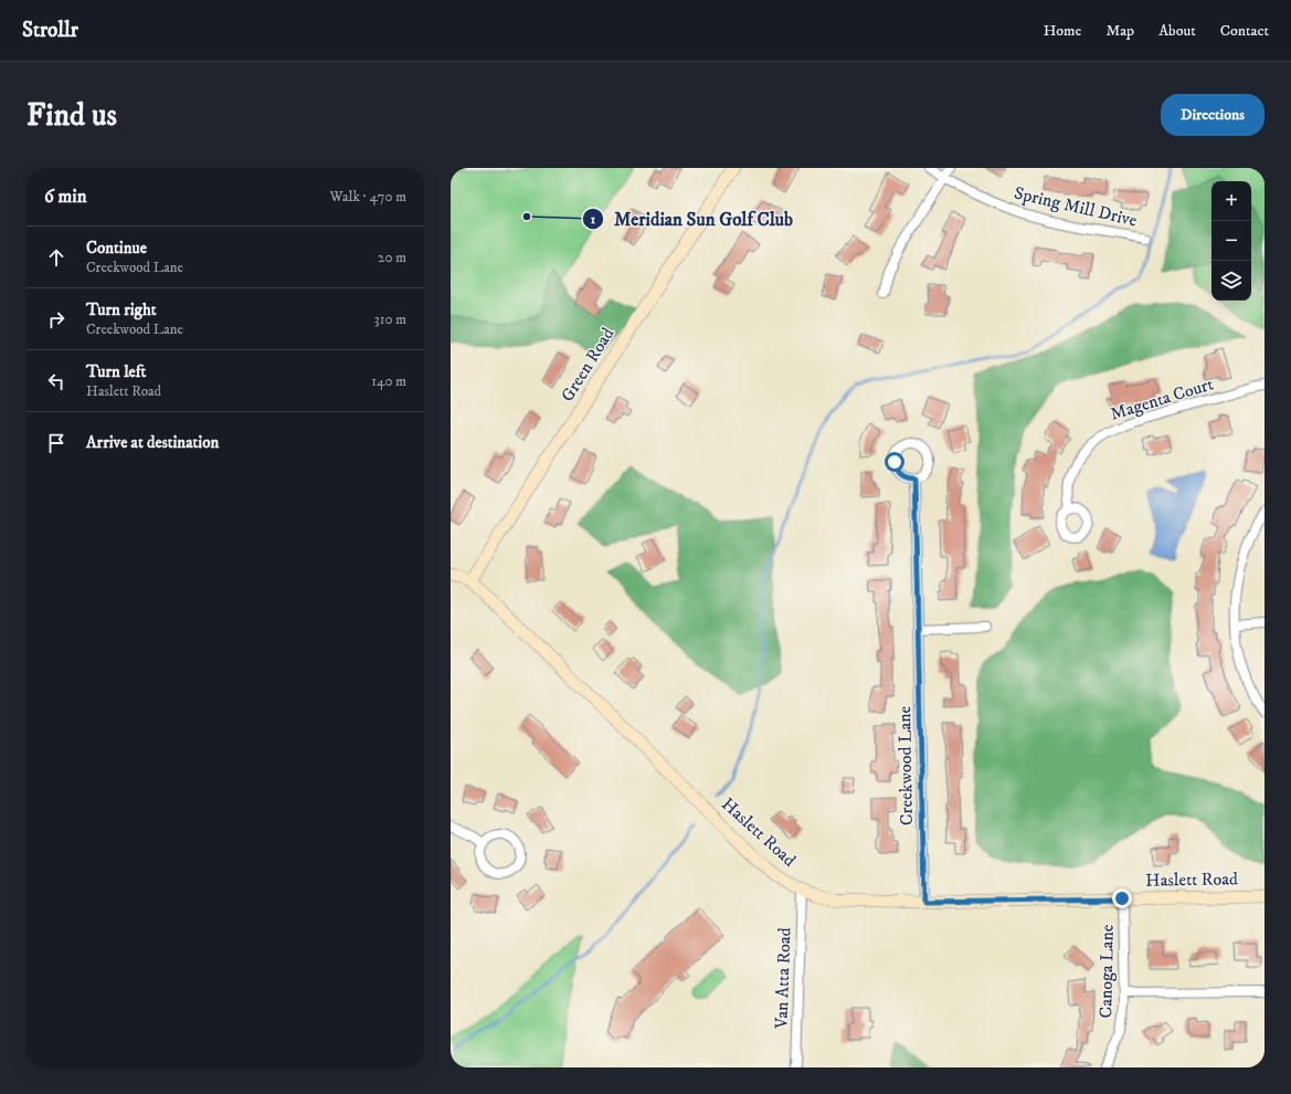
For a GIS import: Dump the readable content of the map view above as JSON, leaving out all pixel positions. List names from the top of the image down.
{
  "streets": {
    "street": [
      "Spring Mill Drive",
      "Green Road",
      "Magenta Court",
      "Creekwood Lane",
      "Haslett Road",
      "Canoga Lane",
      "Van Atta Road"
    ]
  },
  "crossings": [
    ["Green Road", "Haslett Road"],
    ["Creekwood Lane", "Haslett Road"],
    ["Haslett Road", "Canoga Lane"],
    ["Haslett Road", "Van Atta Road"]
  ],
  "places": ["Meridian Sun Golf Club"],
  "page": {
    "header": "Strollr",
    "nav": [
      "Home",
      "Map",
      "About",
      "Contact"
    ],
    "buttons": "Directions",
    "title": "Find us",
    "heading": ["6 min", "Walk · 470 m"],
    "map_buttons": ["+", "−"],
    "list": [
      ["Continue", "Creekwood Lane", "20 m"],
      ["Turn right", "Creekwood Lane", "310 m"],
      ["Turn left", "Haslett Road", "140 m"],
      "Arrive at destination"
    ]
  }
}
